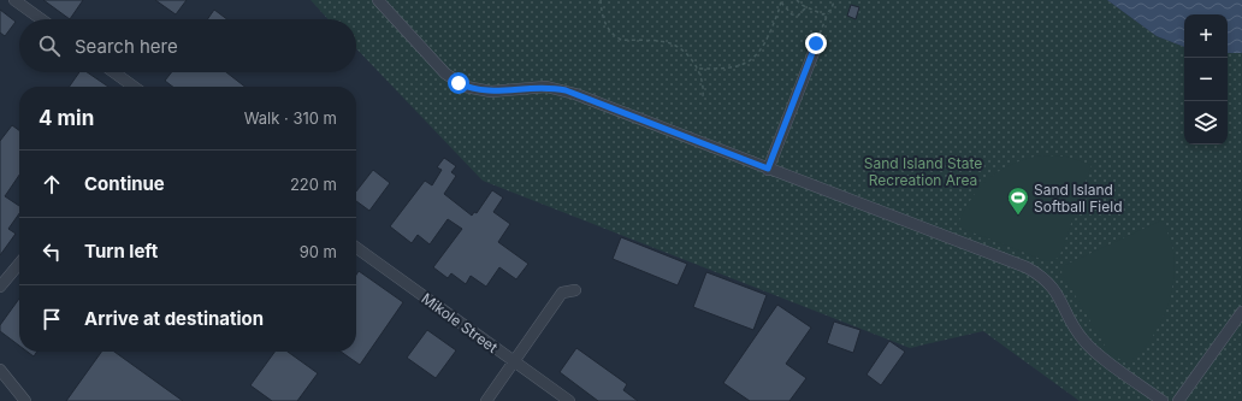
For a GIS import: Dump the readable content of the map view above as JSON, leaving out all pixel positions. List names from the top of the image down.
{
  "streets": {
    "street": ["Mikole Street"]
  },
  "parks": ["Sand Island State Recreation Area"],
  "places": {
    "sports": ["Sand Island Softball Field"]
  },
  "page": {
    "map_buttons": ["+", "−"],
    "search": "Search here",
    "heading": ["4 min", "Walk · 310 m"],
    "list": [
      ["Continue", "220 m"],
      ["Turn left", "90 m"],
      "Arrive at destination"
    ]
  }
}
